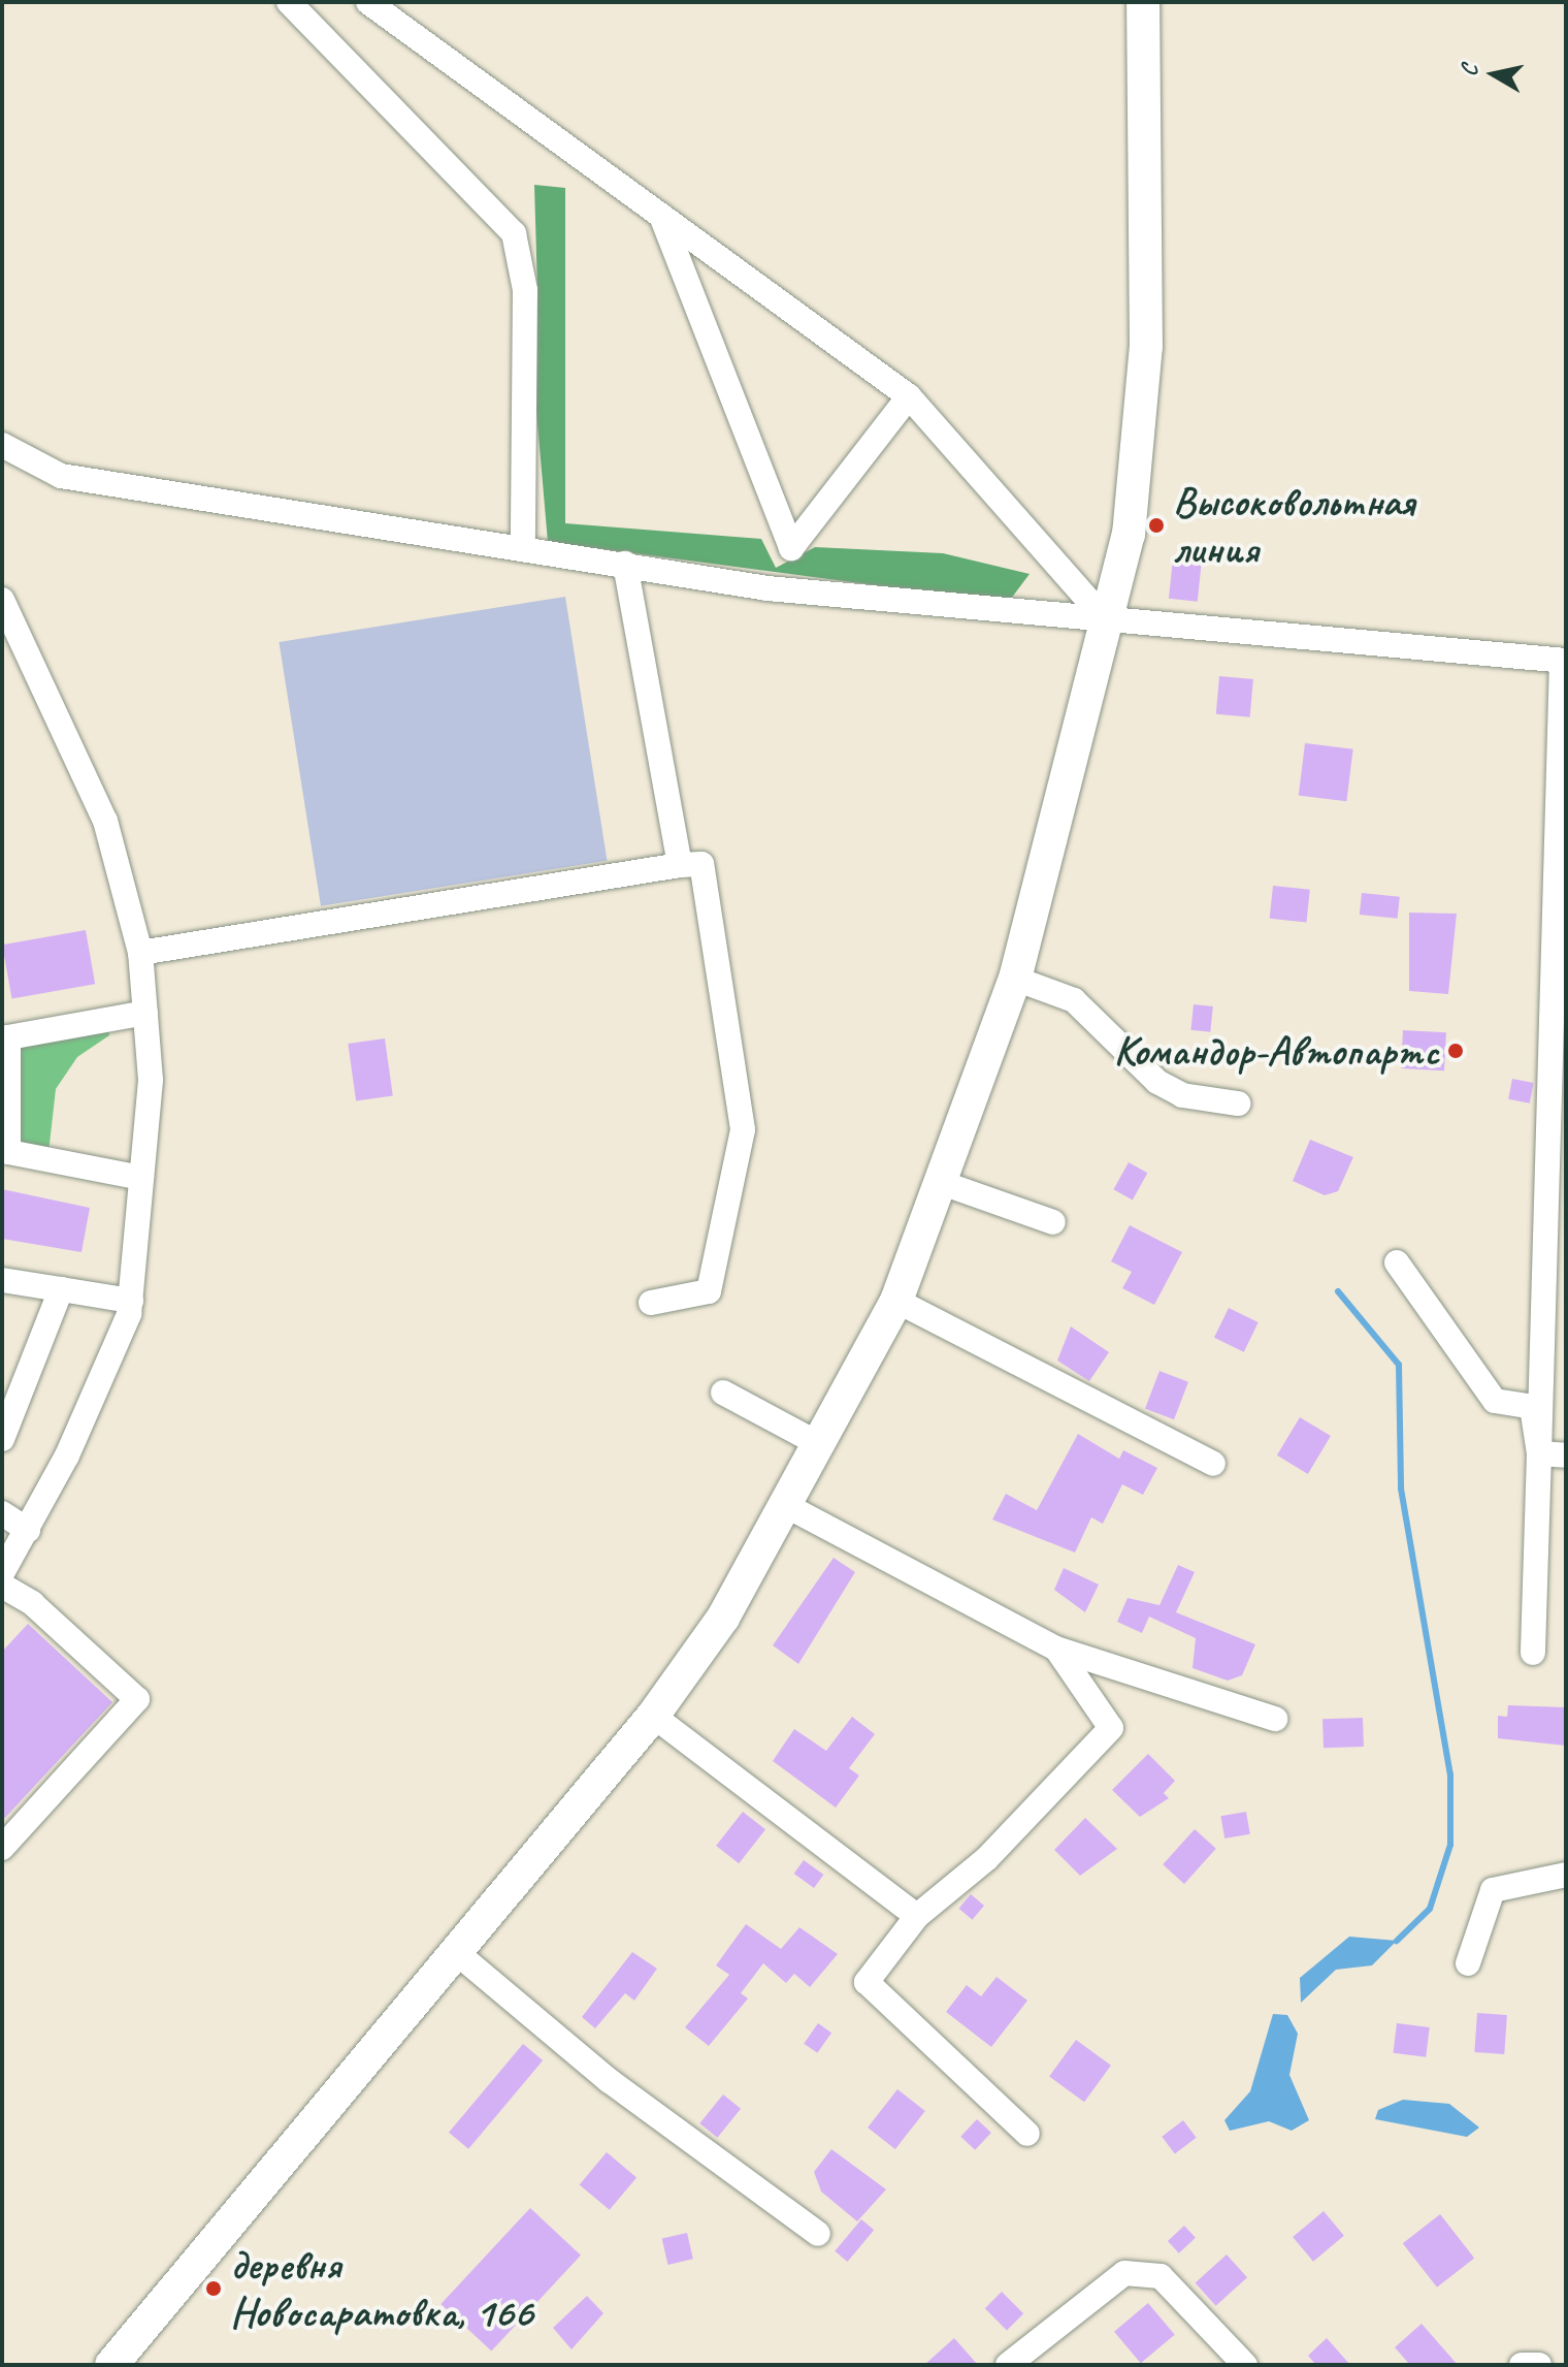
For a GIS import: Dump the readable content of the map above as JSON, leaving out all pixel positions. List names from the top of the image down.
{
  "places": ["Высоковольтная линия", "Командор-Автопартс", "деревня Новосаратовка, 166"],
  "north": "left"
}
